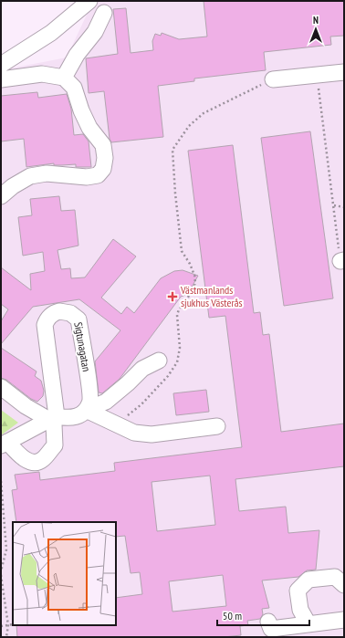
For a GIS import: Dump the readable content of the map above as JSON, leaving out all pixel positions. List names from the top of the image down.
{
  "streets": {
    "street": ["Sigtunagatan"]
  },
  "places": {
    "health": ["Västmanlands sjukhus Västerås"]
  },
  "scale_bar": "50 m",
  "north": "top"
}
